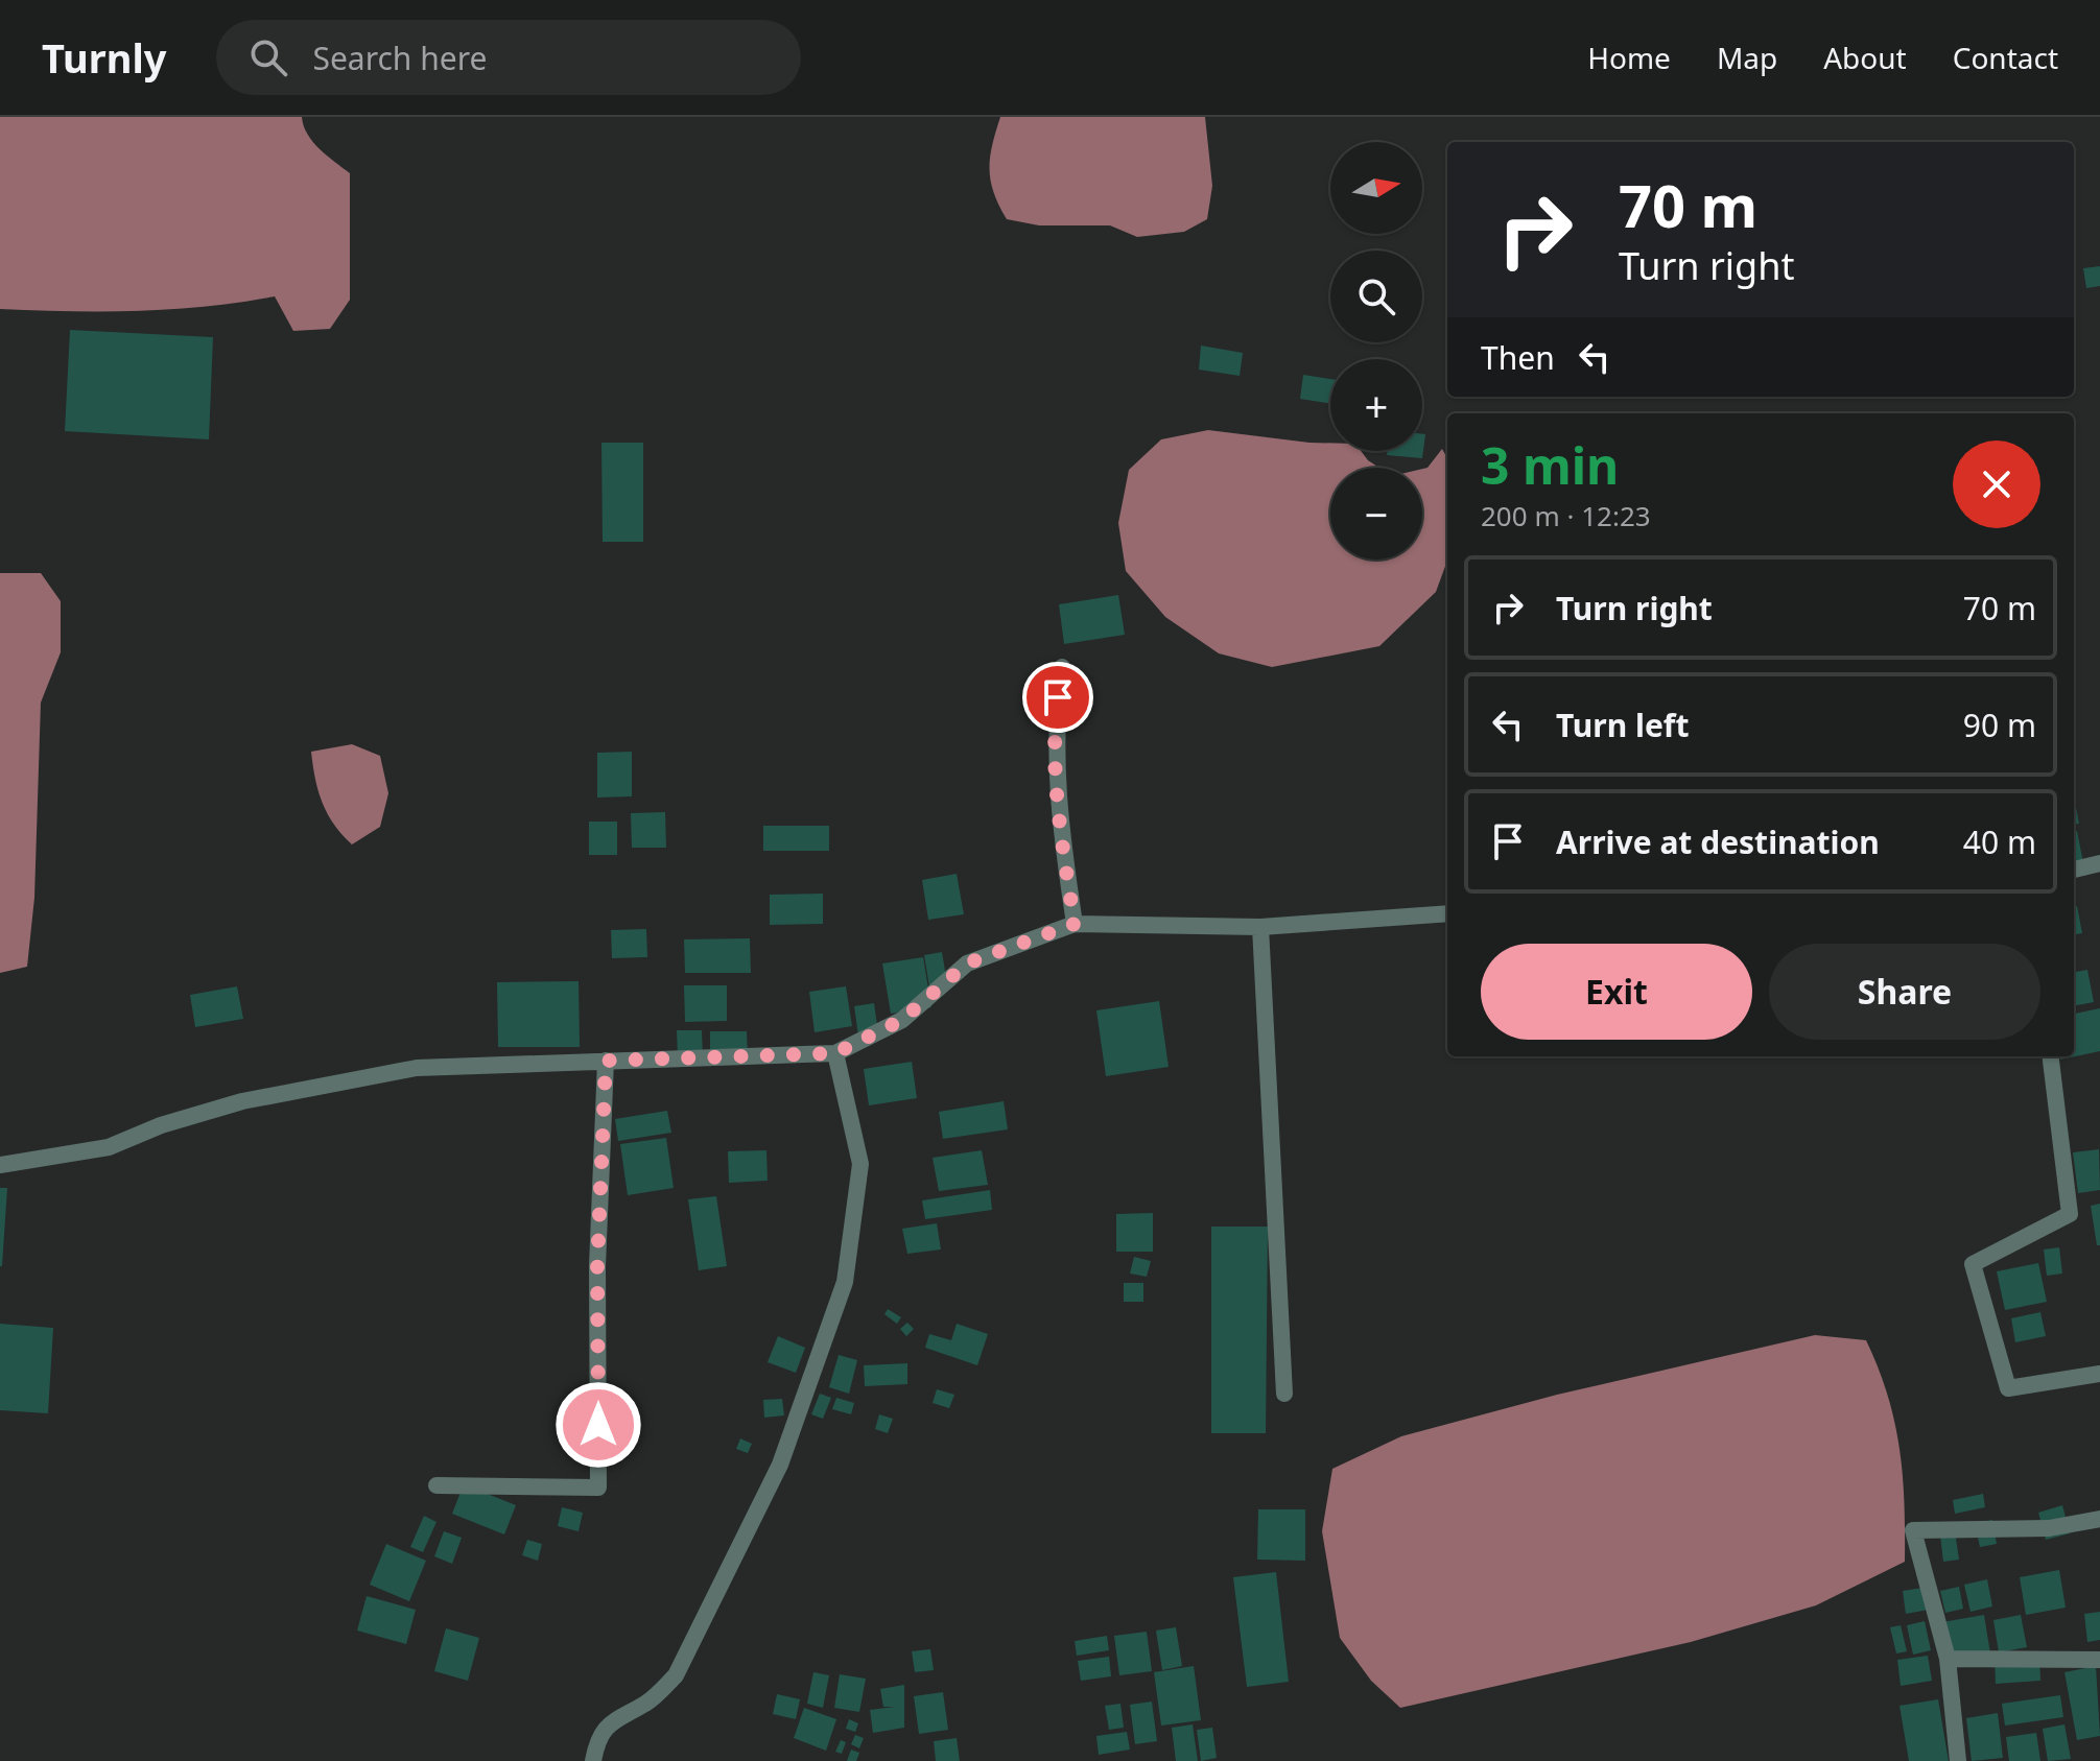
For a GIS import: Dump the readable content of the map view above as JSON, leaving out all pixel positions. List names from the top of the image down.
{
  "north": "right",
  "page": {
    "header": "Turnly",
    "search": "Search here",
    "nav": [
      "Home",
      "Map",
      "About",
      "Contact"
    ],
    "map_buttons": ["+", "−"],
    "turn": ["70 m", "Turn right"],
    "then": "Then",
    "heading": ["3 min", "200 m · 12:23"],
    "list": [
      {
        "name": "Turn right",
        "value": "70 m"
      },
      {
        "name": "Turn left",
        "value": "90 m"
      },
      {
        "name": "Arrive at destination",
        "value": "40 m"
      }
    ],
    "buttons": ["Exit", "Share"]
  }
}
